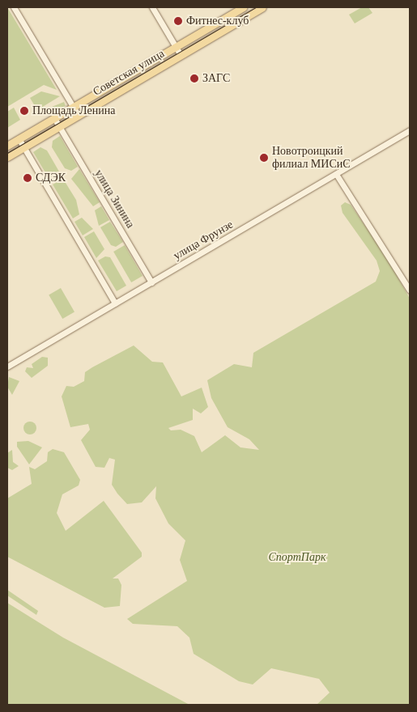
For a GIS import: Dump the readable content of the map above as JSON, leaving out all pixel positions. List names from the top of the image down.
{
  "streets": {
    "main road": ["Советская улица"],
    "street": ["улица Зинина", "улица Фрунзе"]
  },
  "crossings": [
    ["Советская улица", "улица Зинина"],
    ["улица Зинина", "улица Фрунзе"]
  ],
  "parks": ["СпортПарк"],
  "places": [
    "Фитнес-клуб",
    "ЗАГС",
    "Площадь Ленина",
    "Новотроицкий филиал МИСиС",
    "СДЭК"
  ]
}
